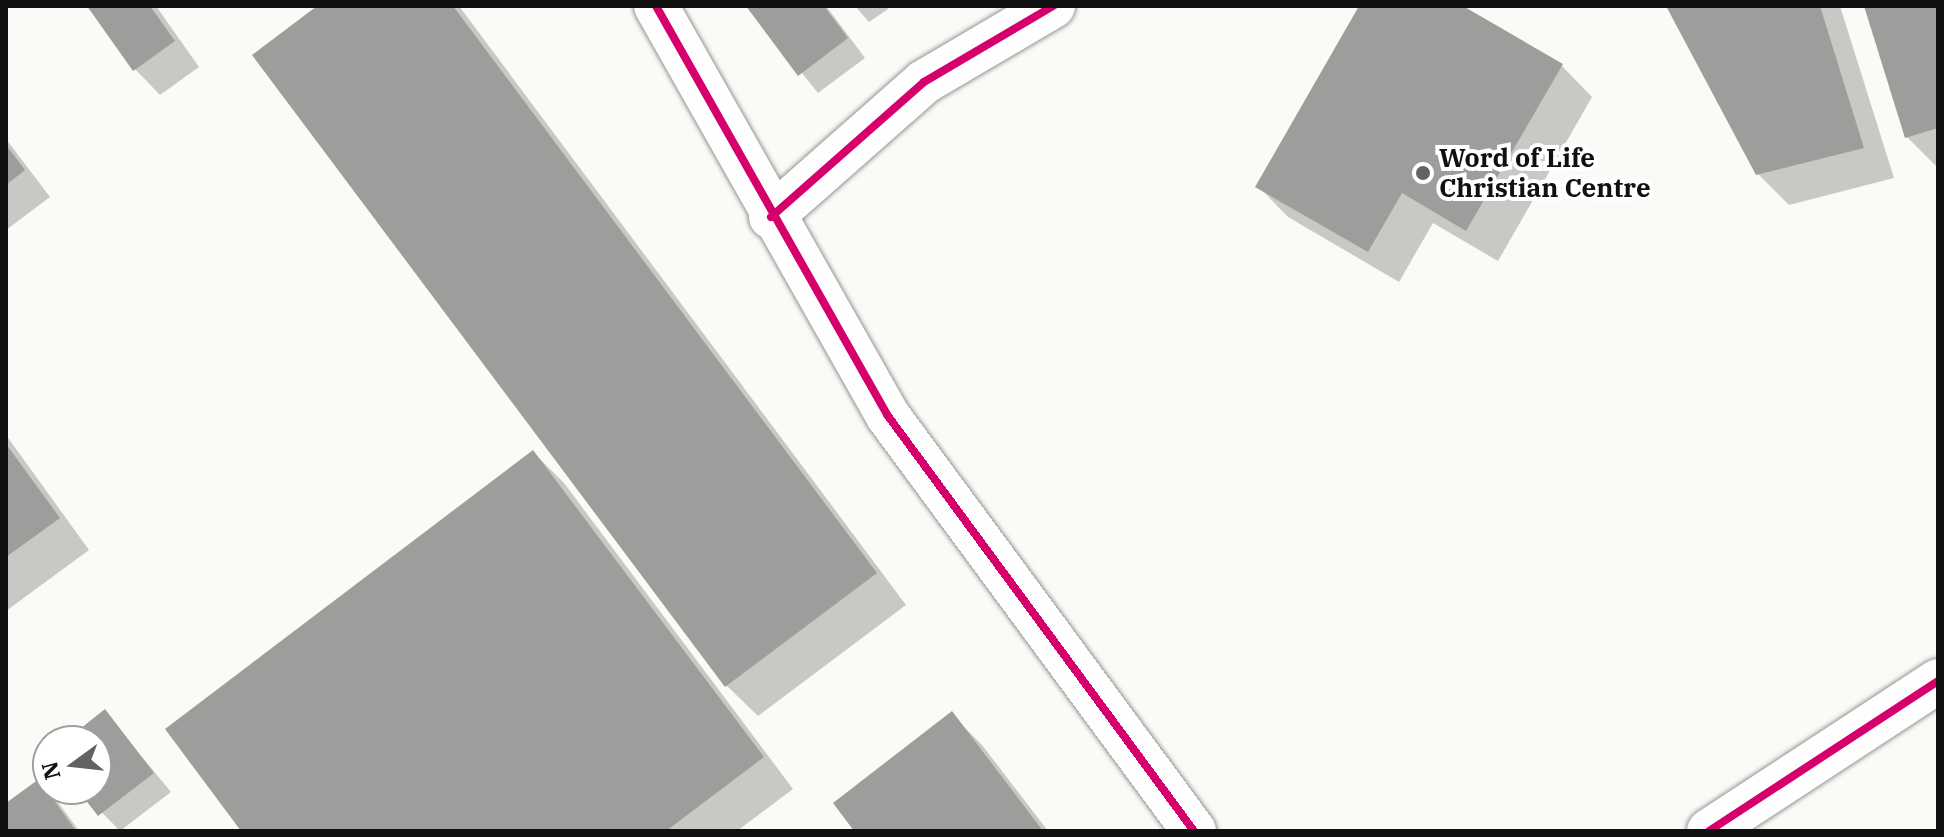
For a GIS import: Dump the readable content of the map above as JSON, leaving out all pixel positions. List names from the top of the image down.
{
  "places": ["Word of Life Christian Centre"],
  "north": "left"
}
